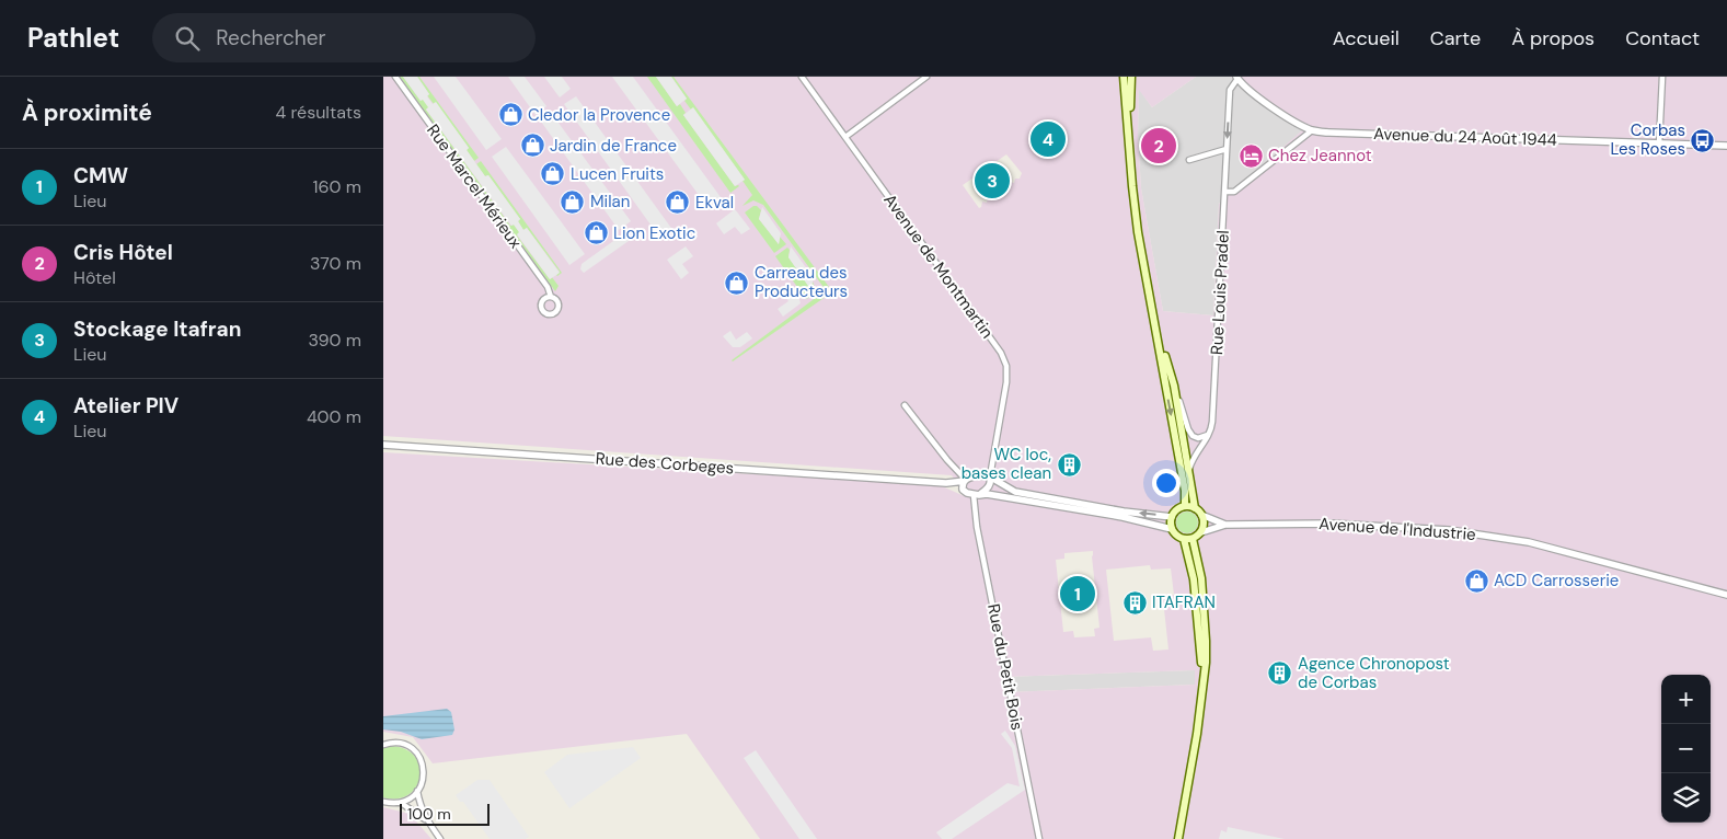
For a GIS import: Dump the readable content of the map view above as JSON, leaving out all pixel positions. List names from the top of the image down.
{
  "streets": {
    "street": [
      "Avenue du 24 Août 1944",
      "Rue Marcel Mérieux",
      "Avenue de Montmartin",
      "Rue Louis Pradel",
      "Rue des Corbeges",
      "Avenue de l'Industrie",
      "Rue du Petit Bois"
    ]
  },
  "crossings": [
    ["Avenue de Montmartin", "Rue des Corbeges"],
    ["Rue des Corbeges", "Rue du Petit Bois"]
  ],
  "places": {
    "shop": [
      "Cledor la Provence",
      "Jardin de France",
      "Lucen Fruits",
      "Milan",
      "Ekval",
      "Lion Exotic",
      "Carreau des Producteurs",
      "ACD Carrosserie"
    ],
    "bus stop": ["Corbas Les Roses"],
    "hotel": ["Chez Jeannot"],
    "building": ["WC loc, bases clean", "ITAFRAN", "Agence Chronopost de Corbas"]
  },
  "scale_bar": "100 m",
  "page": {
    "header": "Pathlet",
    "search": "Rechercher",
    "nav": [
      "Accueil",
      "Carte",
      "À propos",
      "Contact"
    ],
    "heading": ["À proximité", "4 résultats"],
    "pins": [
      "4",
      "2",
      "3",
      "1"
    ],
    "list": [
      {
        "mark": "1",
        "name": "CMW",
        "note": "Lieu",
        "value": "160 m"
      },
      {
        "mark": "2",
        "name": "Cris Hôtel",
        "note": "Hôtel",
        "value": "370 m"
      },
      {
        "mark": "3",
        "name": "Stockage Itafran",
        "note": "Lieu",
        "value": "390 m"
      },
      {
        "mark": "4",
        "name": "Atelier PIV",
        "note": "Lieu",
        "value": "400 m"
      }
    ],
    "map_buttons": ["+", "−"],
    "scale": "100 m"
  }
}
